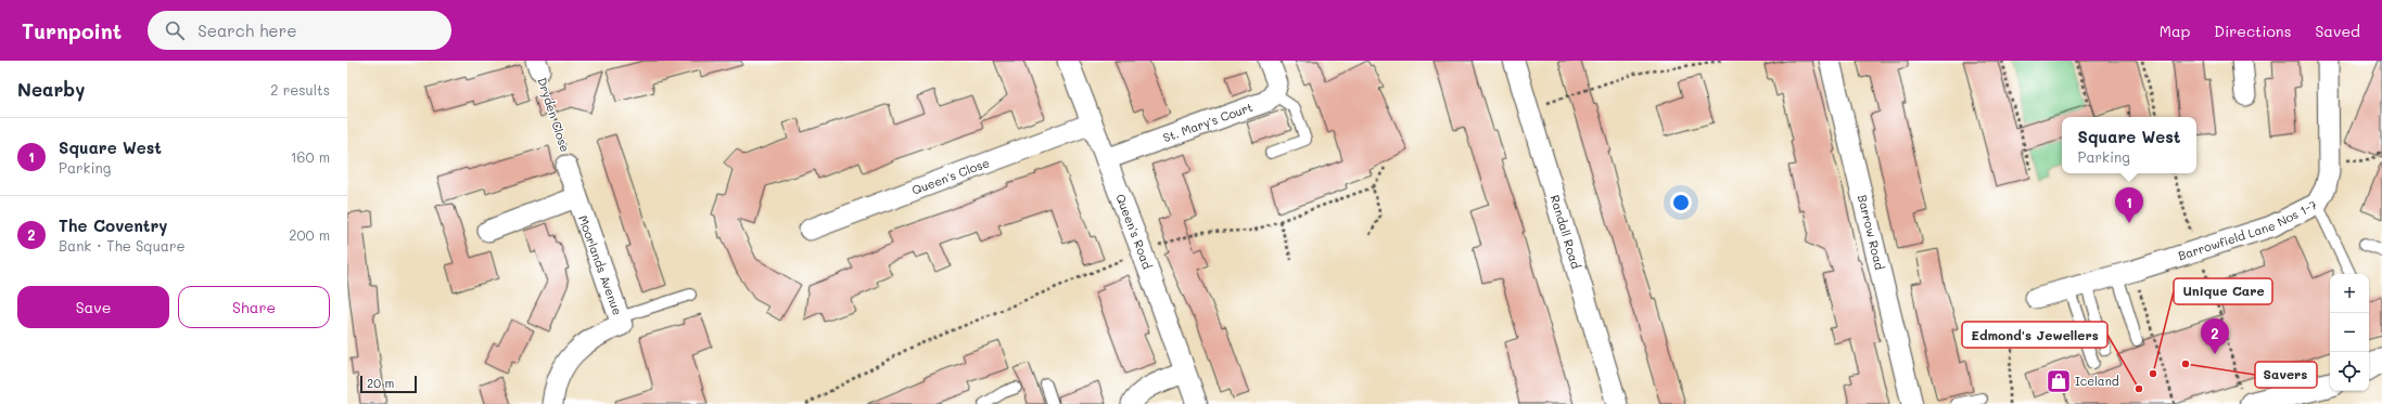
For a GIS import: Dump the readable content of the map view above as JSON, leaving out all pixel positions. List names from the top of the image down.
{
  "streets": {
    "street": [
      "St. Mary's Court",
      "Queen's Close",
      "Barrowfield Lane Nos 1-7",
      "Queen's Road",
      "Barrow Road",
      "Randall Road",
      "Moorlands Avenue"
    ],
    "path": ["Dryden Close"]
  },
  "crossings": [
    ["Dryden Close", "Moorlands Avenue"],
    ["St. Mary's Court", "Queen's Road"],
    ["Queen's Close", "Queen's Road"]
  ],
  "places": {
    "other": ["Savers", "Unique Care", "Edmond's Jewellers"],
    "shop": ["Iceland"]
  },
  "scale_bar": "20 m",
  "page": {
    "header": "Turnpoint",
    "search": "Search here",
    "nav": ["Map", "Directions", "Saved"],
    "heading": ["Nearby", "2 results"],
    "list": [
      {
        "mark": "1",
        "name": "Square West",
        "note": "Parking",
        "value": "160 m"
      },
      {
        "mark": "2",
        "name": "The Coventry",
        "note": "Bank · The Square",
        "value": "200 m"
      }
    ],
    "popup": ["Square West", "Parking"],
    "pins": ["1", "2"],
    "buttons": ["Save", "Share"],
    "map_buttons": ["+", "−"],
    "scale": "20 m"
  }
}
